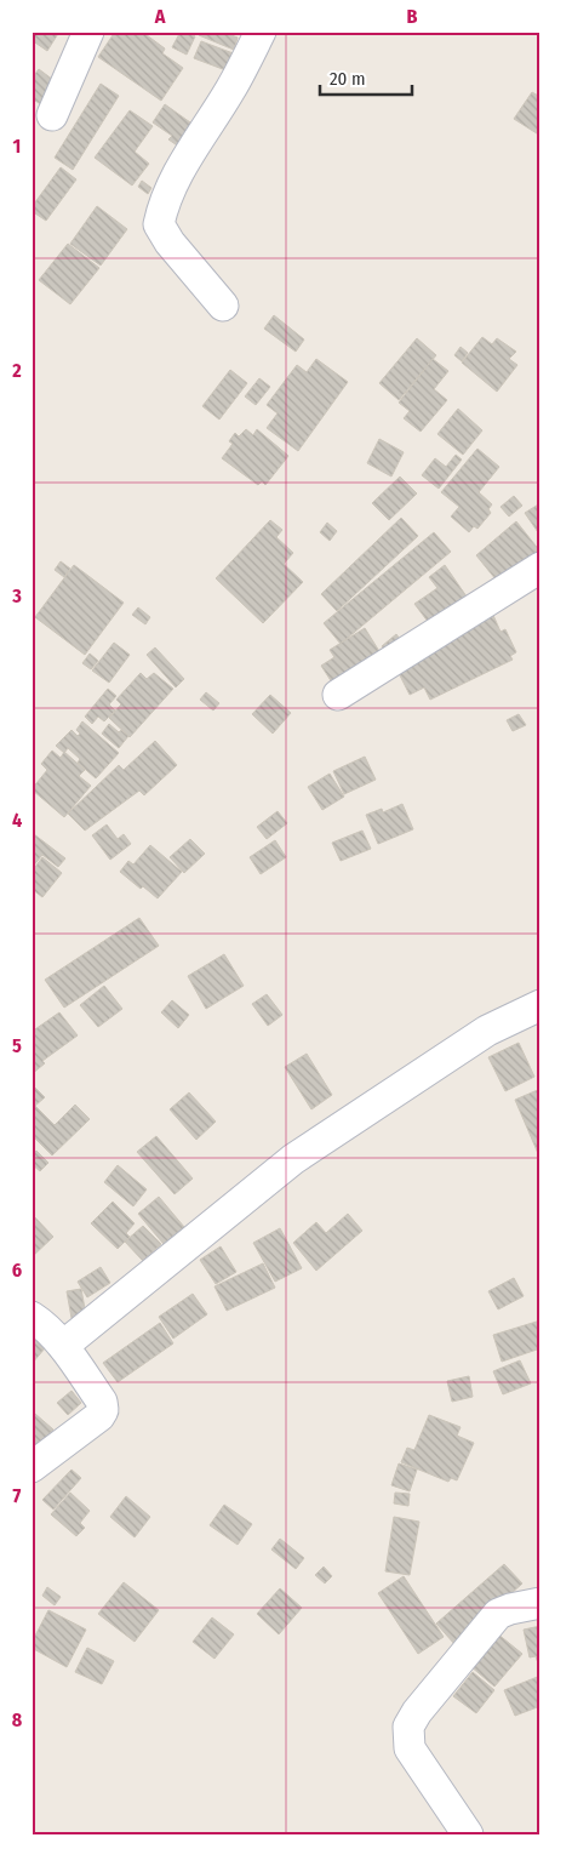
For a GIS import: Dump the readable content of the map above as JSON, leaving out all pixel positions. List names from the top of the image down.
{
  "scale_bar": "20 m",
  "grid": {
    "columns": ["A", "B"],
    "rows": [
      "1",
      "2",
      "3",
      "4",
      "5",
      "6",
      "7",
      "8"
    ]
  }
}
